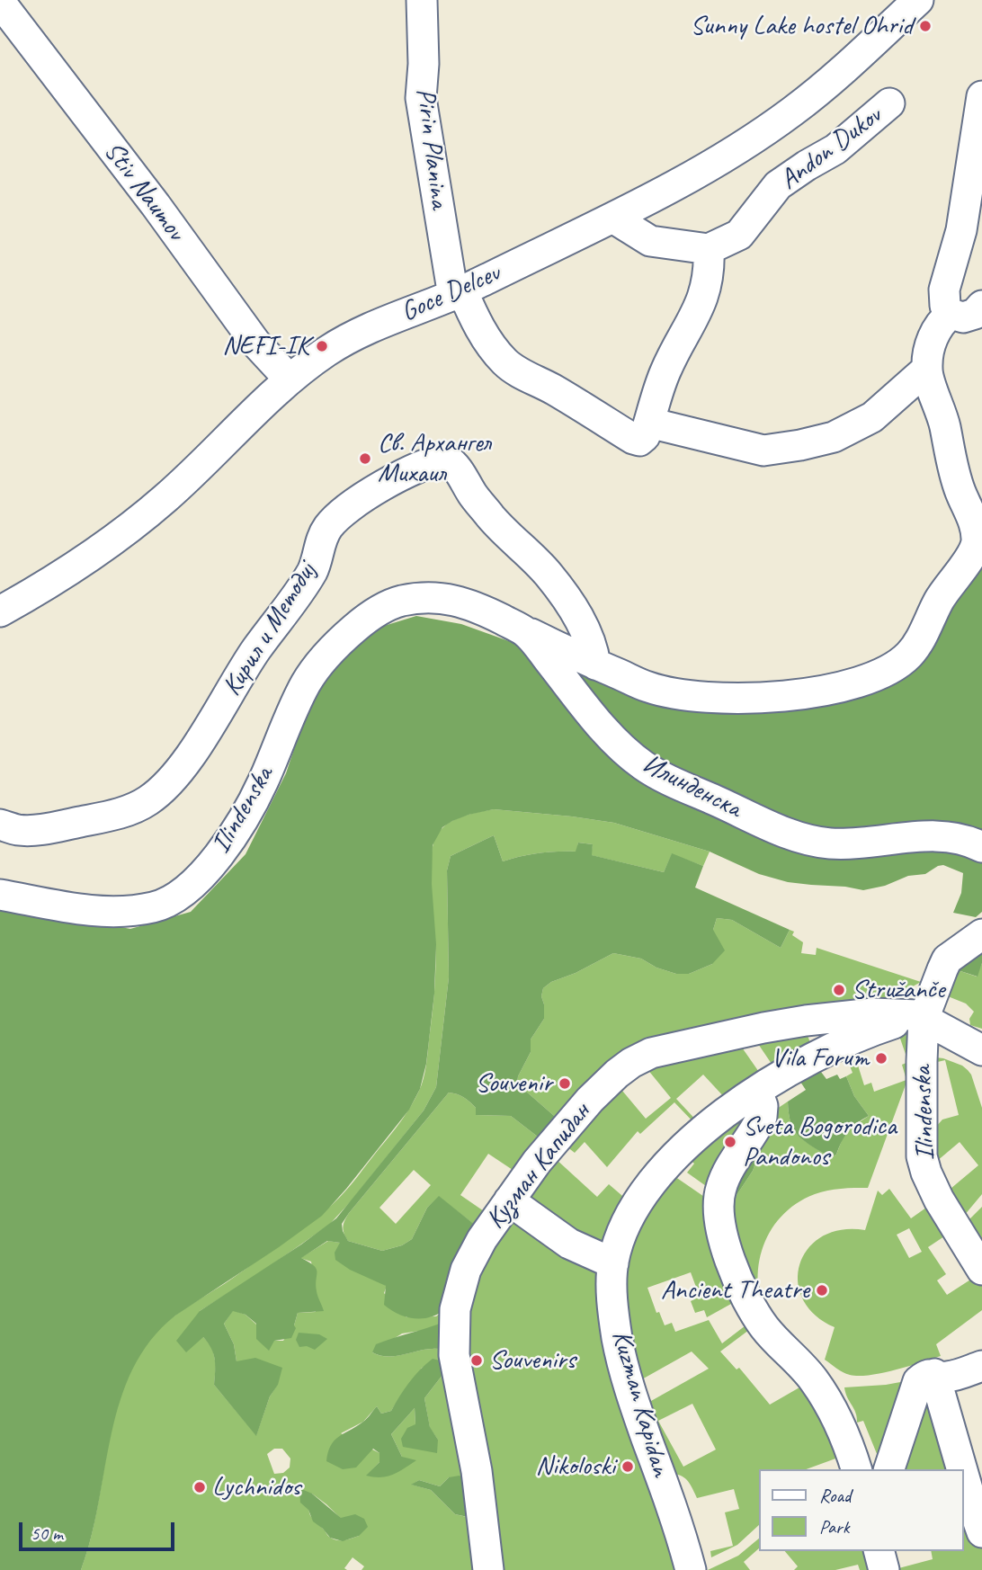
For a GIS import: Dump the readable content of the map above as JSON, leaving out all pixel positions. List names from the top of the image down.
{
  "streets": {
    "street": [
      "Pirin Planina",
      "Andon Dukov",
      "Stiv Naumov",
      "Goce Delcev",
      "Кирил и Методиј",
      "Илинденска",
      "Ilindenska",
      "Кузман Капидан",
      "Kuzman Kapidan"
    ]
  },
  "crossings": [
    ["Pirin Planina", "Goce Delcev"],
    ["Stiv Naumov", "Goce Delcev"],
    ["Илинденска", "Ilindenska"],
    ["Ilindenska", "Кузман Капидан"],
    ["Ilindenska", "Kuzman Kapidan"],
    ["Кузман Капидан", "Kuzman Kapidan"]
  ],
  "places": [
    "Sunny Lake hostel Ohrid",
    "NEFI-IK",
    "Св. Архангел Михаил",
    "Stružanče",
    "Vila Forum",
    "Souvenir",
    "Sveta Bogorodica Pandonos",
    "Ancient Theatre",
    "Souvenirs",
    "Nikoloski",
    "Lychnidos"
  ],
  "legend": ["Road", "Park"],
  "scale_bar": "50 m"
}
